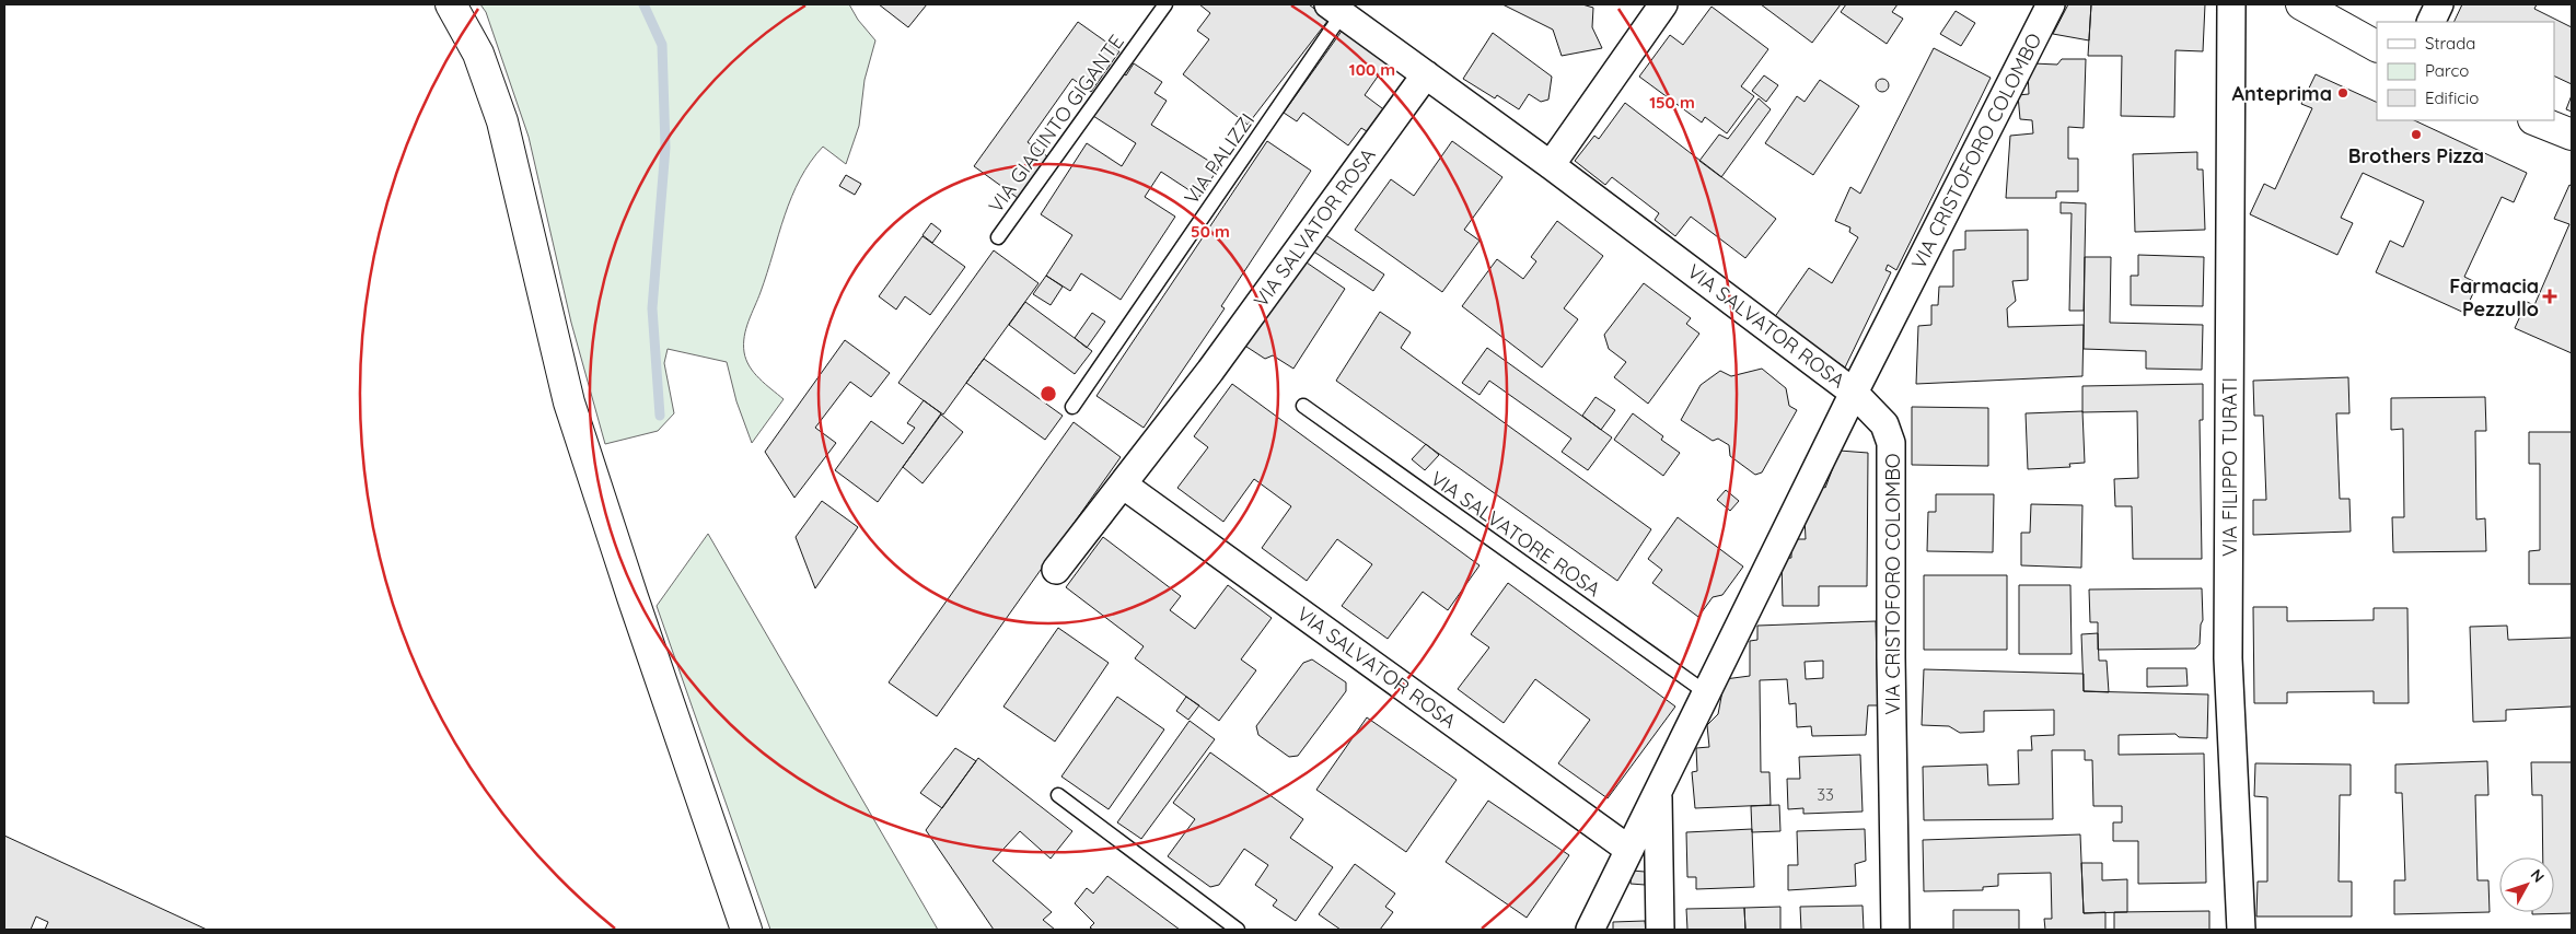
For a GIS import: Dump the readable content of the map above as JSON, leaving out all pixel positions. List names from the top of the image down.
{
  "streets": {
    "street": ["VIA CRISTOFORO COLOMBO", "VIA SALVATOR ROSA", "VIA FILIPPO TURATI"],
    "lane": ["VIA GIACINTO GIGANTE", "VIA PALIZZI", "VIA SALVATORE ROSA"]
  },
  "crossings": [
    ["VIA CRISTOFORO COLOMBO", "VIA SALVATOR ROSA"],
    ["VIA PALIZZI", "VIA SALVATOR ROSA"],
    ["VIA SALVATOR ROSA", "VIA SALVATORE ROSA"]
  ],
  "places": {
    "other": ["Anteprima", "Brothers Pizza"],
    "health": ["Farmacia Pezzullo"]
  },
  "house_numbers": ["33"],
  "legend": ["Strada", "Parco", "Edificio"],
  "north": "top right",
  "rings": ["100 m", "150 m", "50 m"]
}
